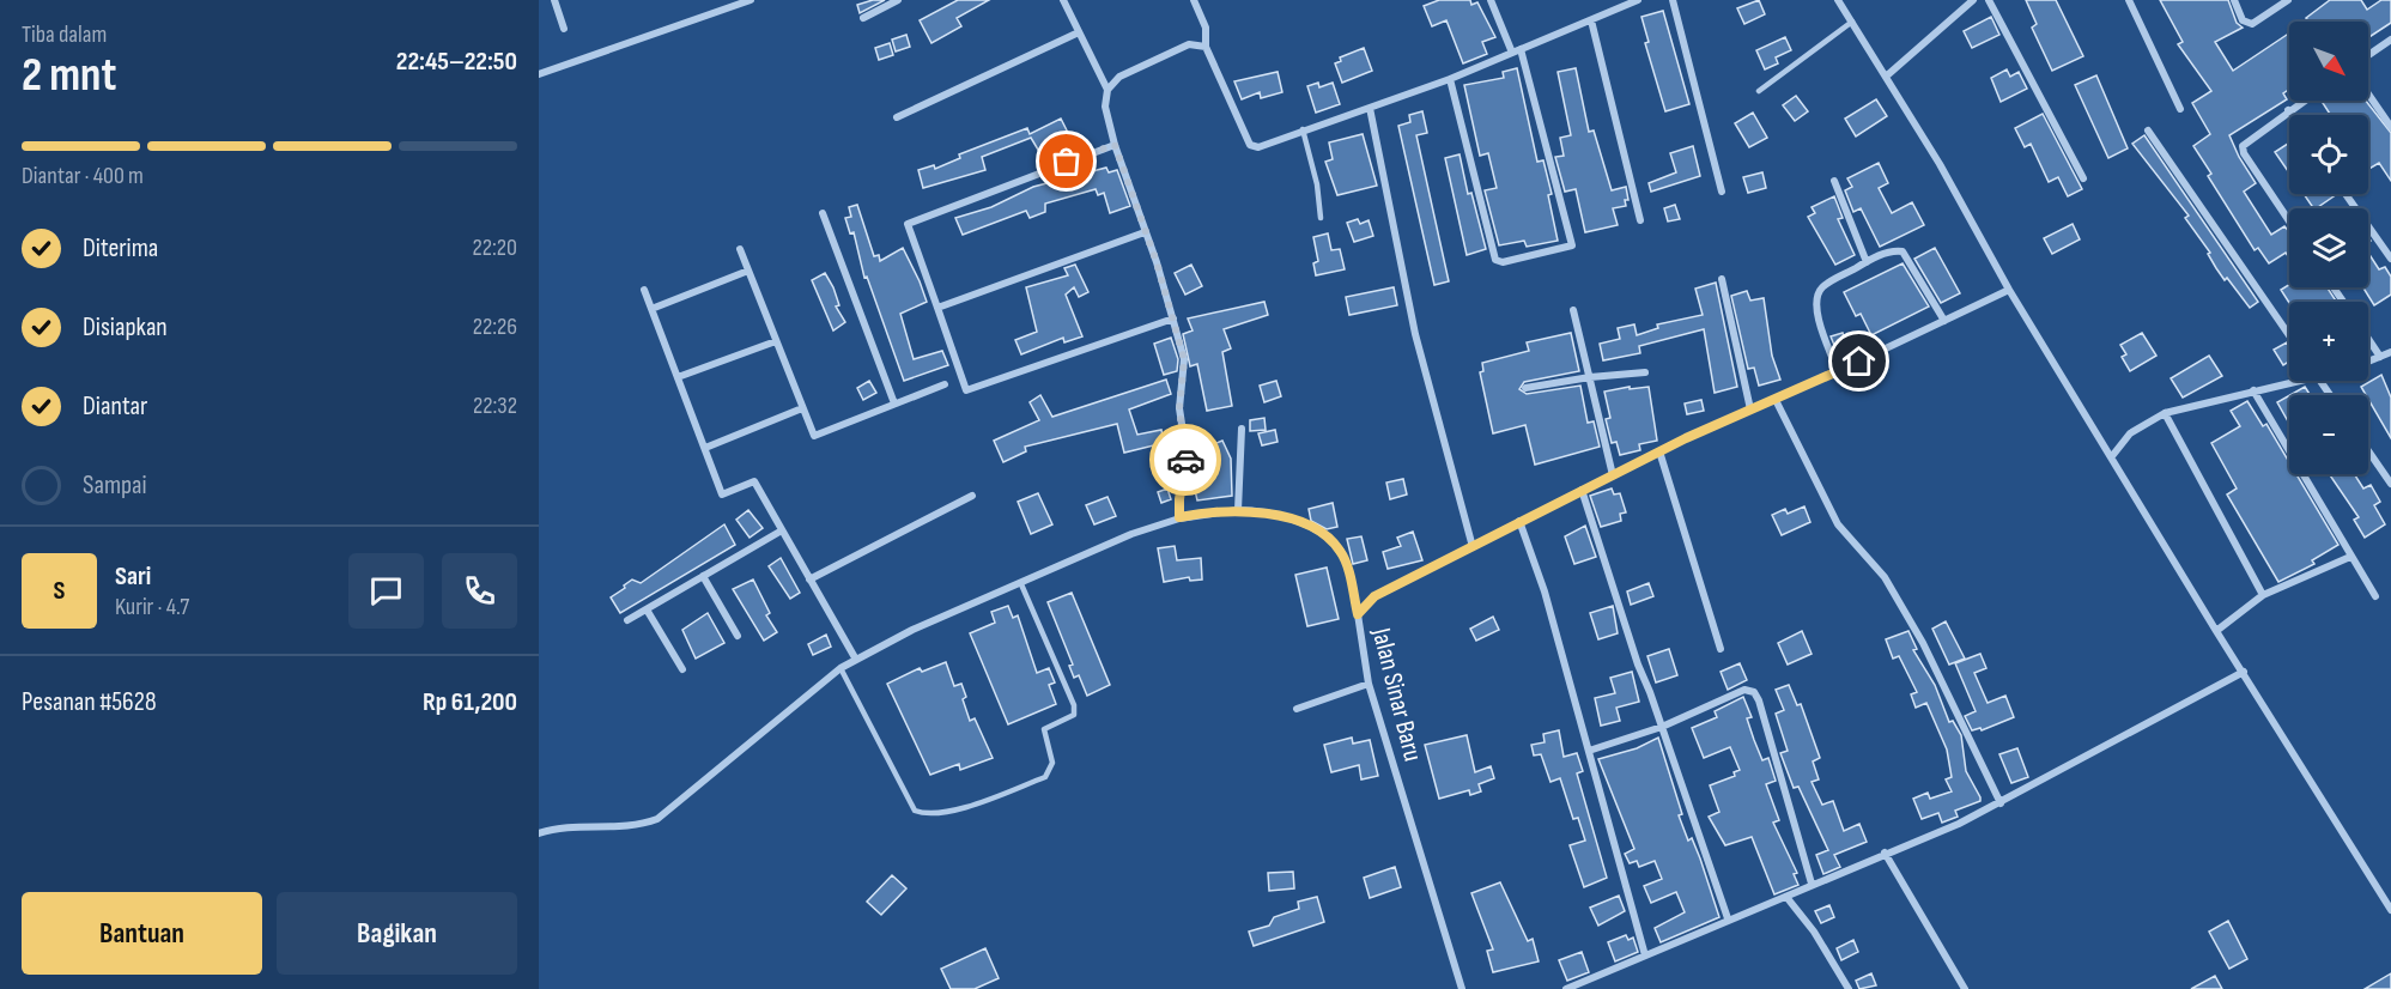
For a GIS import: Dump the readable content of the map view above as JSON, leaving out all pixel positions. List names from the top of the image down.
{
  "streets": {
    "street": ["Jalan Sinar Baru"]
  },
  "north": "bottom right",
  "page": {
    "heading": ["2 mnt", "Tiba dalam", "22:45–22:50"],
    "panel": [
      "Sari",
      "Kurir · 4.7",
      "Pesanan #5628",
      "Rp 61,200"
    ],
    "map_buttons": ["+", "−"],
    "bar": "Diantar · 400 m",
    "list": [
      ["Diterima", "22:20"],
      ["Disiapkan", "22:26"],
      ["Diantar", "22:32"],
      "Sampai"
    ],
    "round": "S",
    "buttons": ["Bantuan", "Bagikan"]
  }
}
